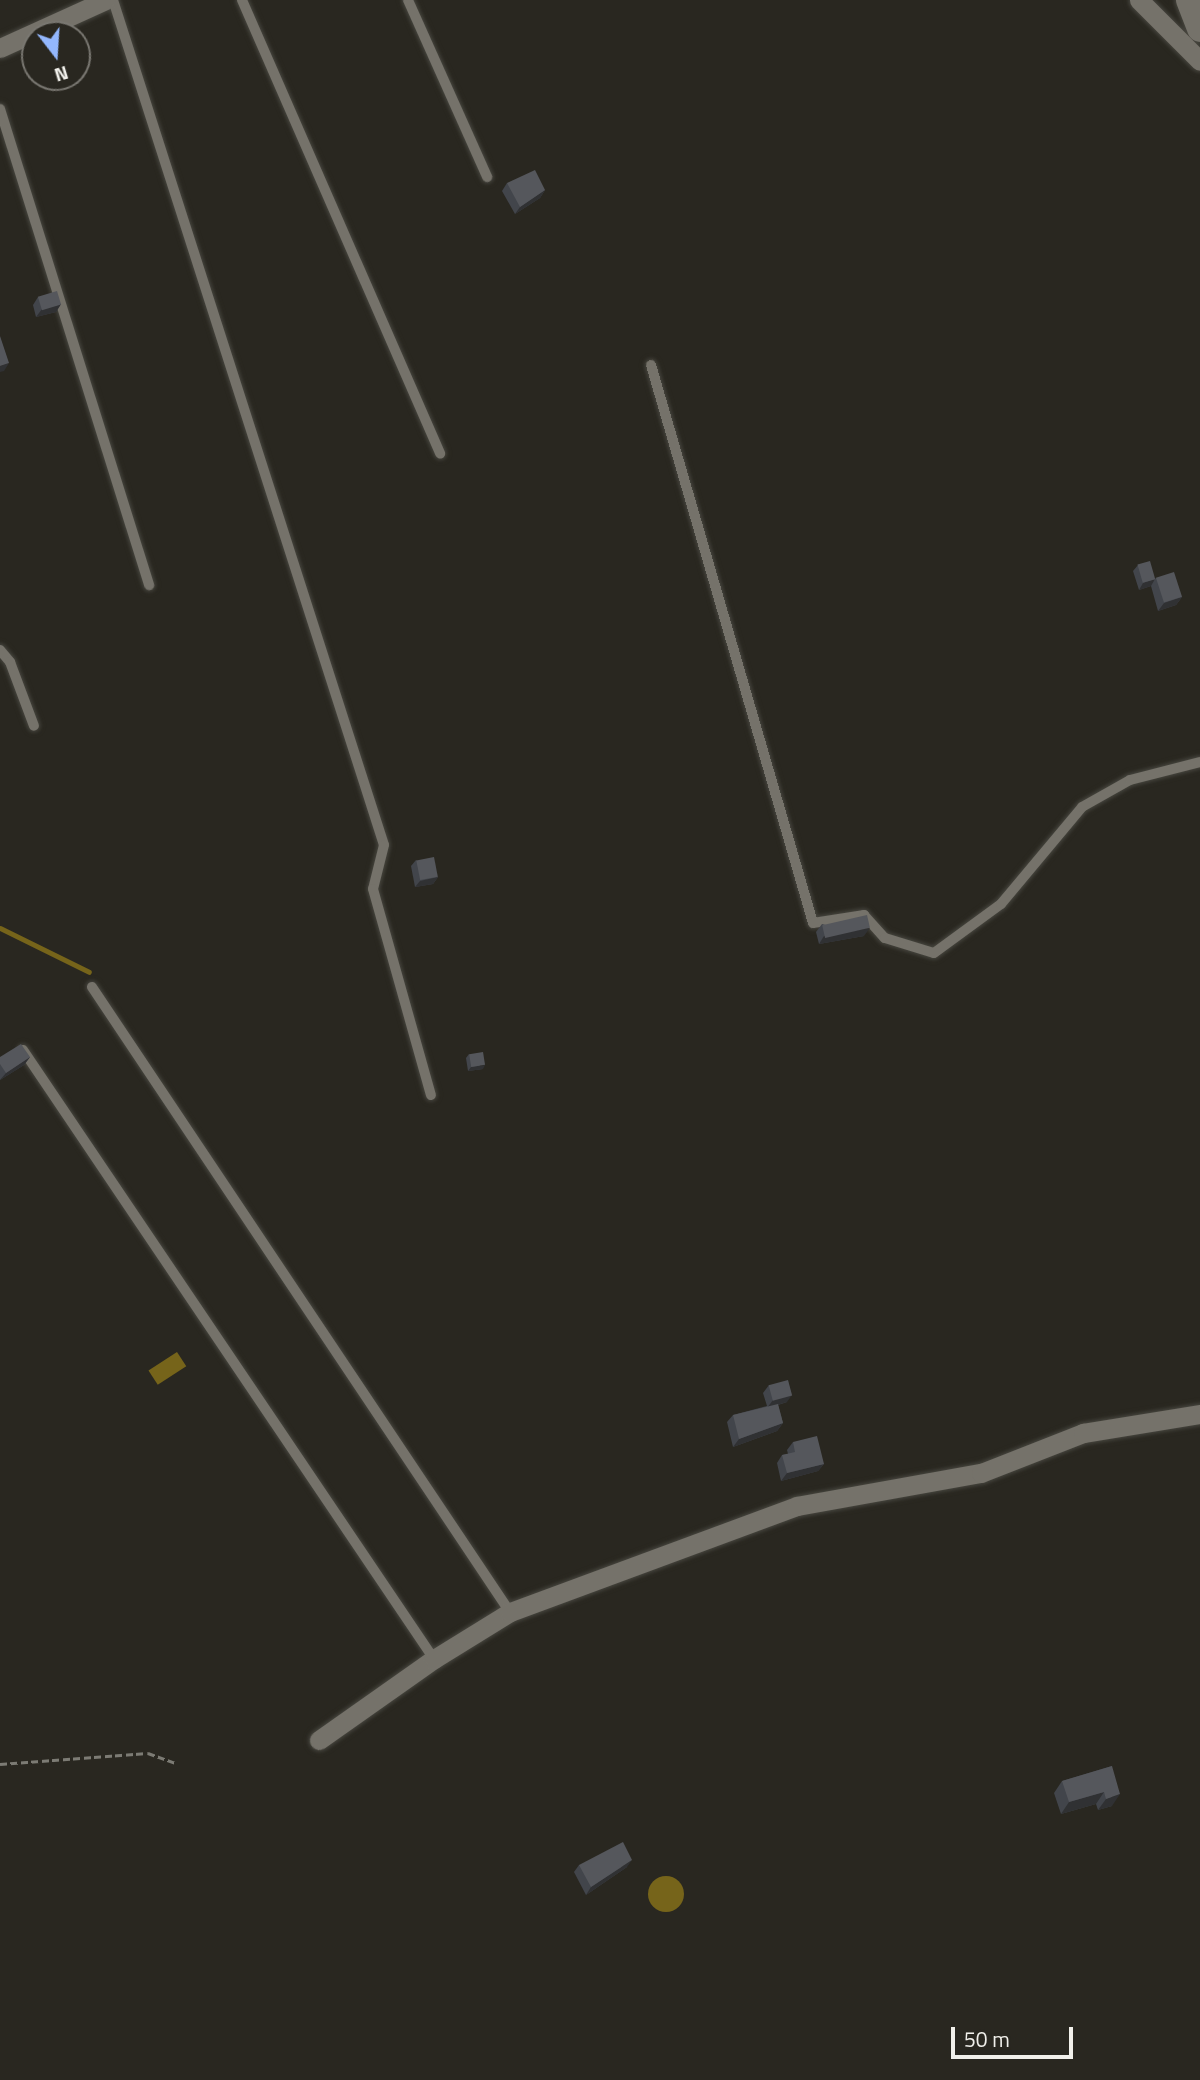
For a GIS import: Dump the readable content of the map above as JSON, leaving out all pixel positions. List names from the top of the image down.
{
  "scale_bar": "50 m",
  "north": "bottom"
}
